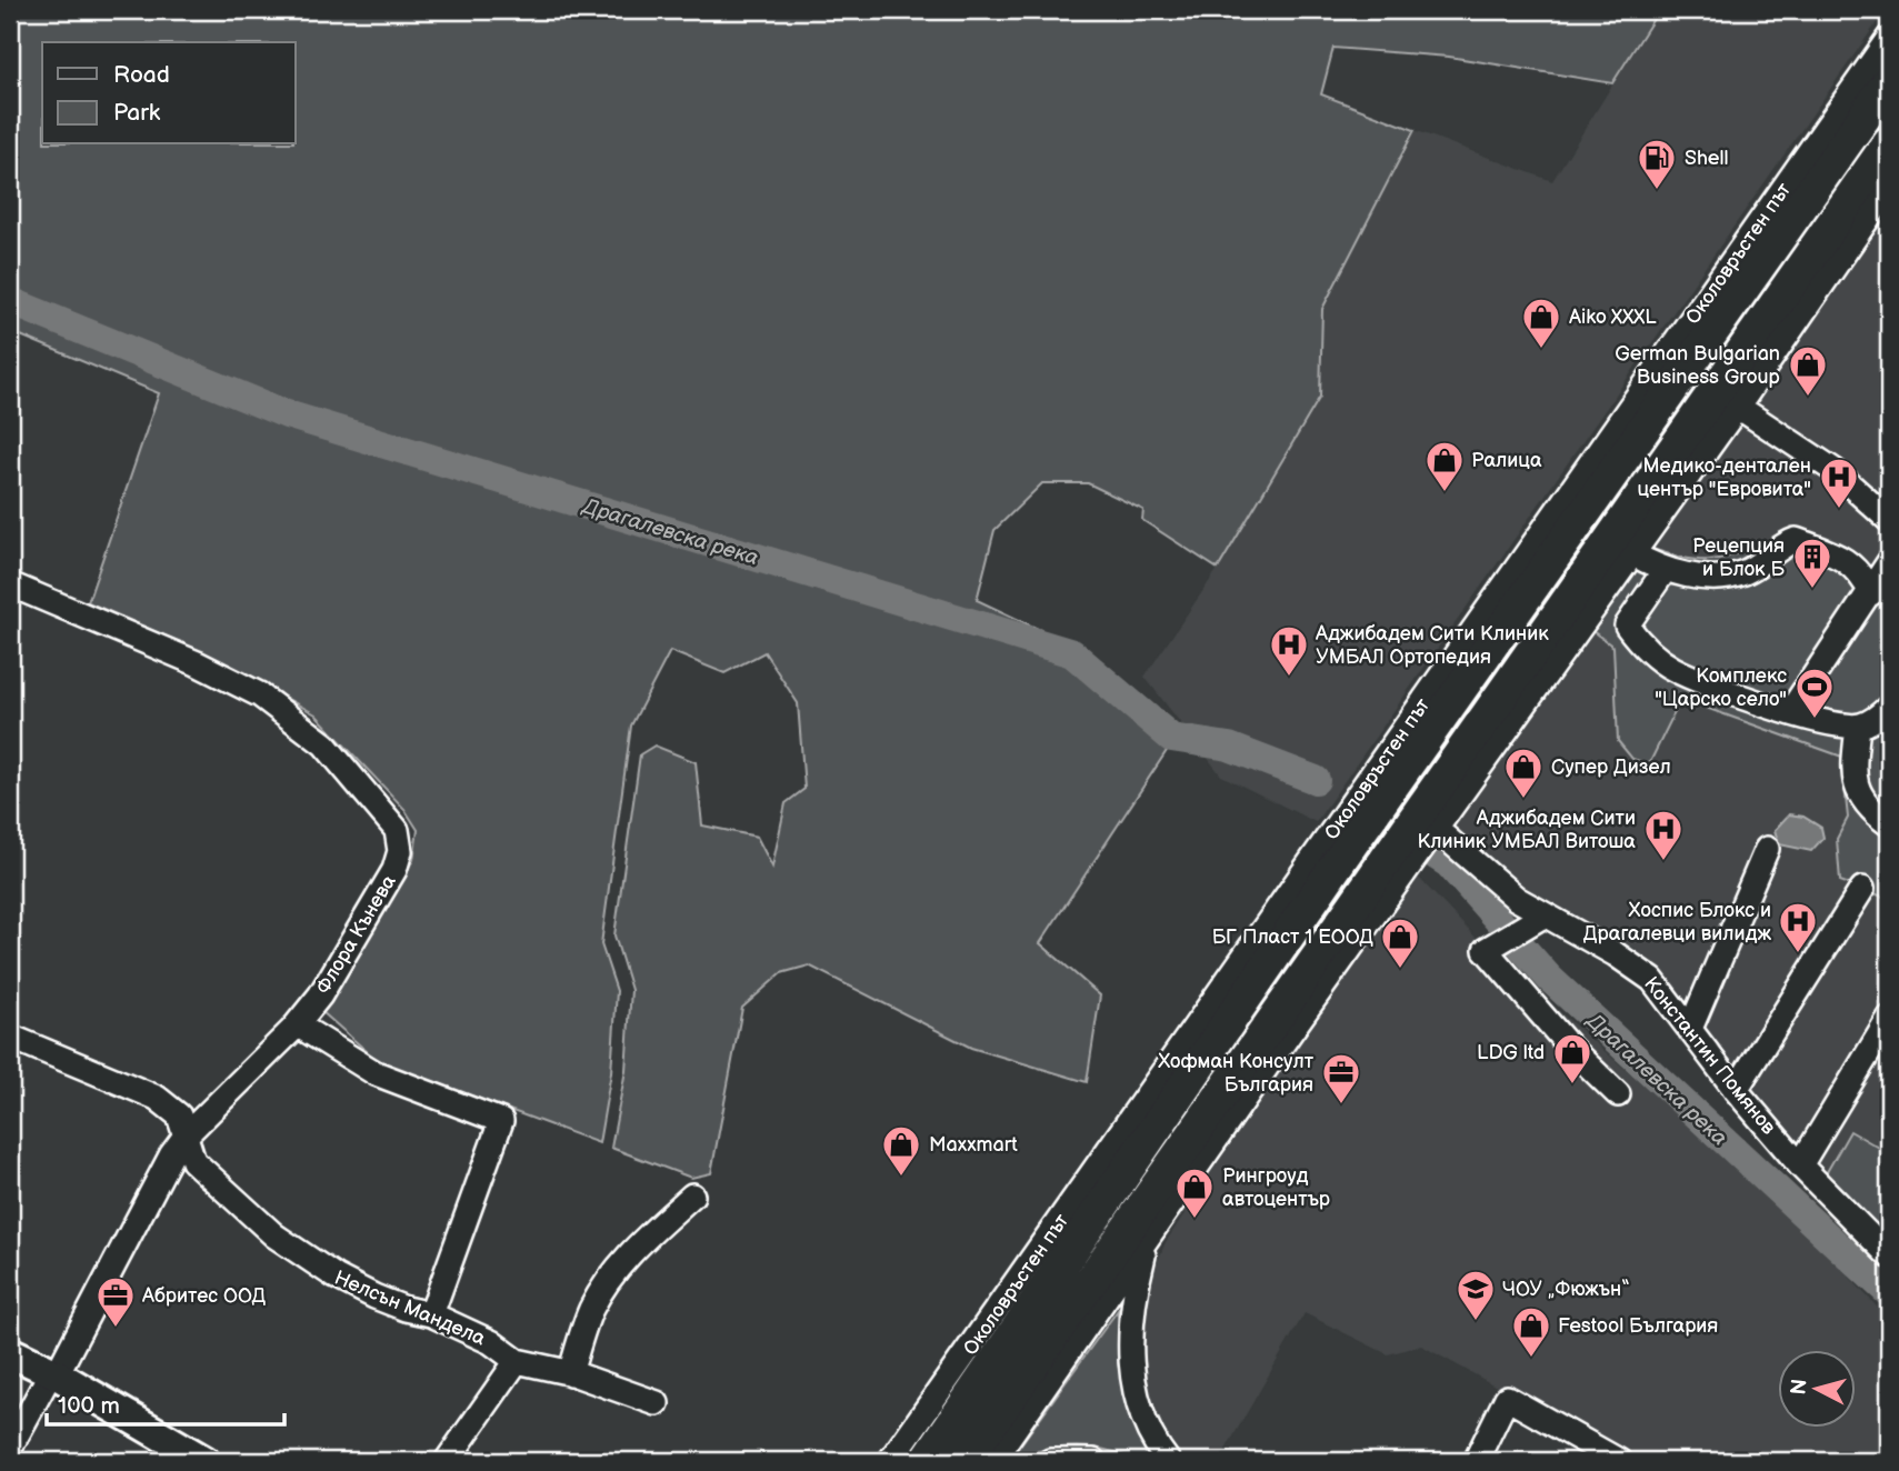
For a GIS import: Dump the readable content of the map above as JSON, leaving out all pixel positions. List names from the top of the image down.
{
  "streets": {
    "highway": ["Околовръстен път"],
    "street": ["Флора Кънева", "Константин Помянов", "Нелсън Мандела"]
  },
  "crossings": [
    ["Флора Кънева", "Нелсън Мандела"]
  ],
  "water": ["Драгалевска река"],
  "places": {
    "fuel station": ["Shell"],
    "shop": [
      "Aiko XXXL",
      "German Bulgarian Business Group",
      "Ралица",
      "Супер Дизел",
      "БГ Пласт 1 ЕООД",
      "LDG ltd",
      "Maxxmart",
      "Рингроуд автоцентър",
      "Festool България"
    ],
    "hospital": [
      "Медико-дентален център \"Евровита\"",
      "Аджибадем Сити Клиник УМБАЛ Ортопедия",
      "Аджибадем Сити Клиник УМБАЛ Витоша",
      "Хоспис Блокс и Драгалевци вилидж"
    ],
    "building": ["Рецепция и Блок Б"],
    "sports": ["Комплекс \"Царско село\""],
    "office": ["Хофман Консулт България", "Абритес ООД"],
    "school or university": ["ЧОУ „Фюжън“"]
  },
  "legend": ["Road", "Park"],
  "scale_bar": "100 m",
  "north": "left"
}
